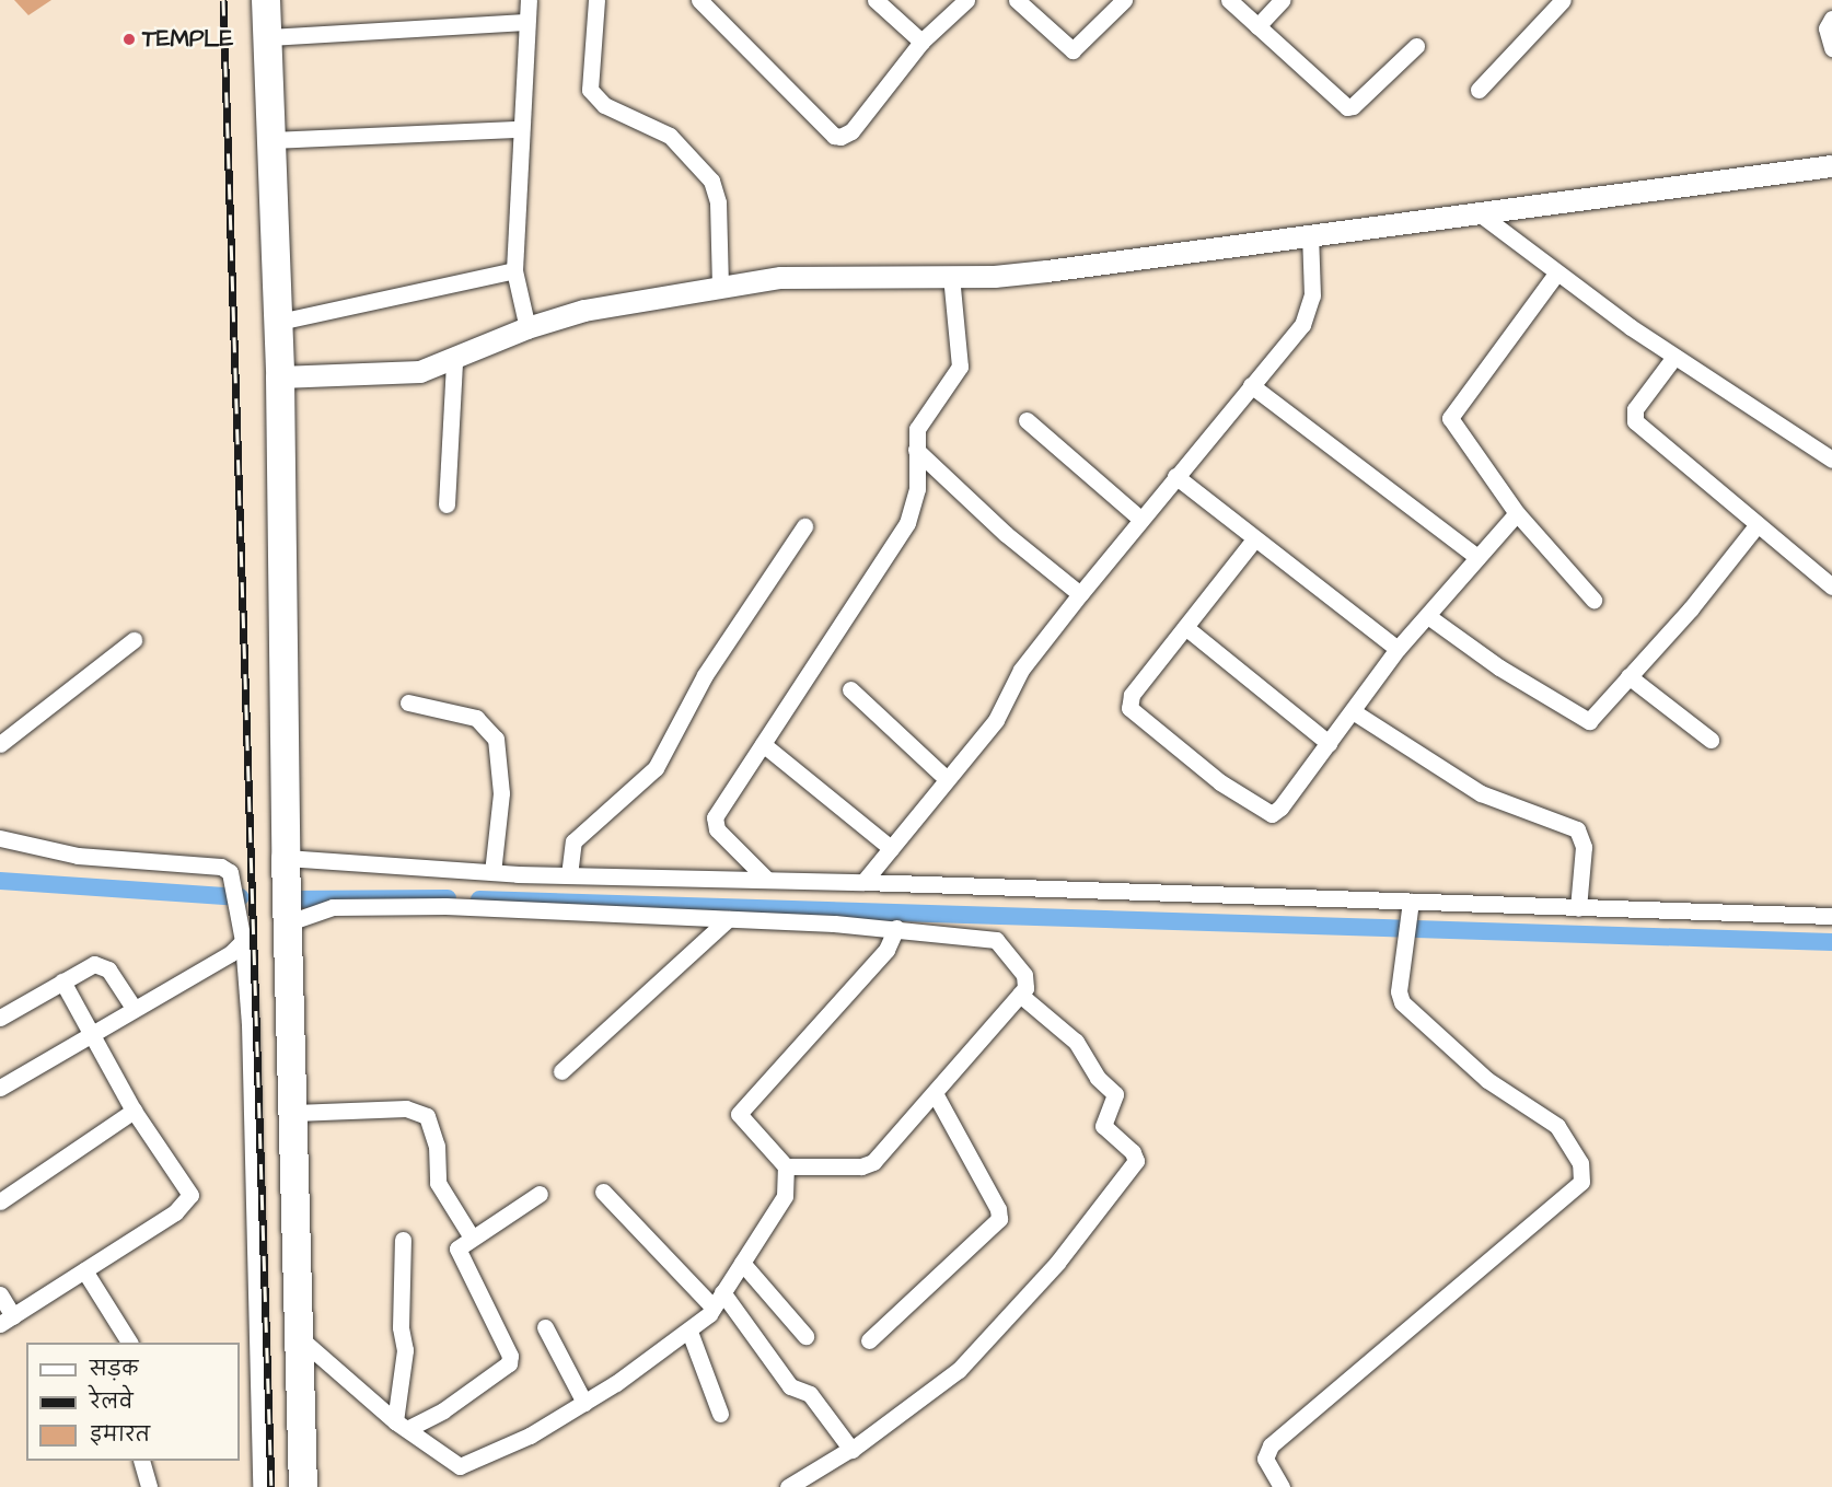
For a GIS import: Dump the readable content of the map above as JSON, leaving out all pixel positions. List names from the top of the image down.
{
  "places": ["TEMPLE"],
  "legend": ["सड़क", "रेलवे", "इमारत"]
}
